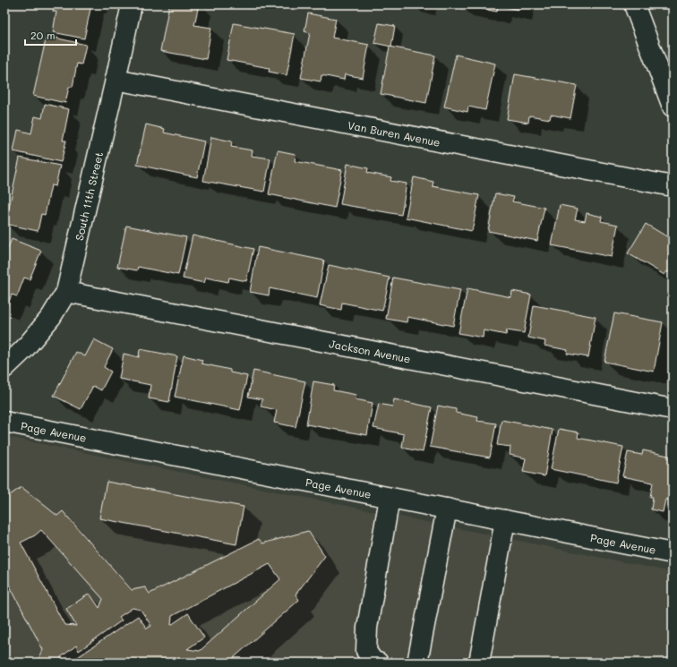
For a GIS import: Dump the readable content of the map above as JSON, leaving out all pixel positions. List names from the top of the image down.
{
  "streets": {
    "street": [
      "Van Buren Avenue",
      "South 11th Street",
      "Jackson Avenue",
      "Page Avenue"
    ]
  },
  "crossings": [
    ["Van Buren Avenue", "South 11th Street"],
    ["South 11th Street", "Jackson Avenue"]
  ],
  "scale_bar": "20 m"
}
